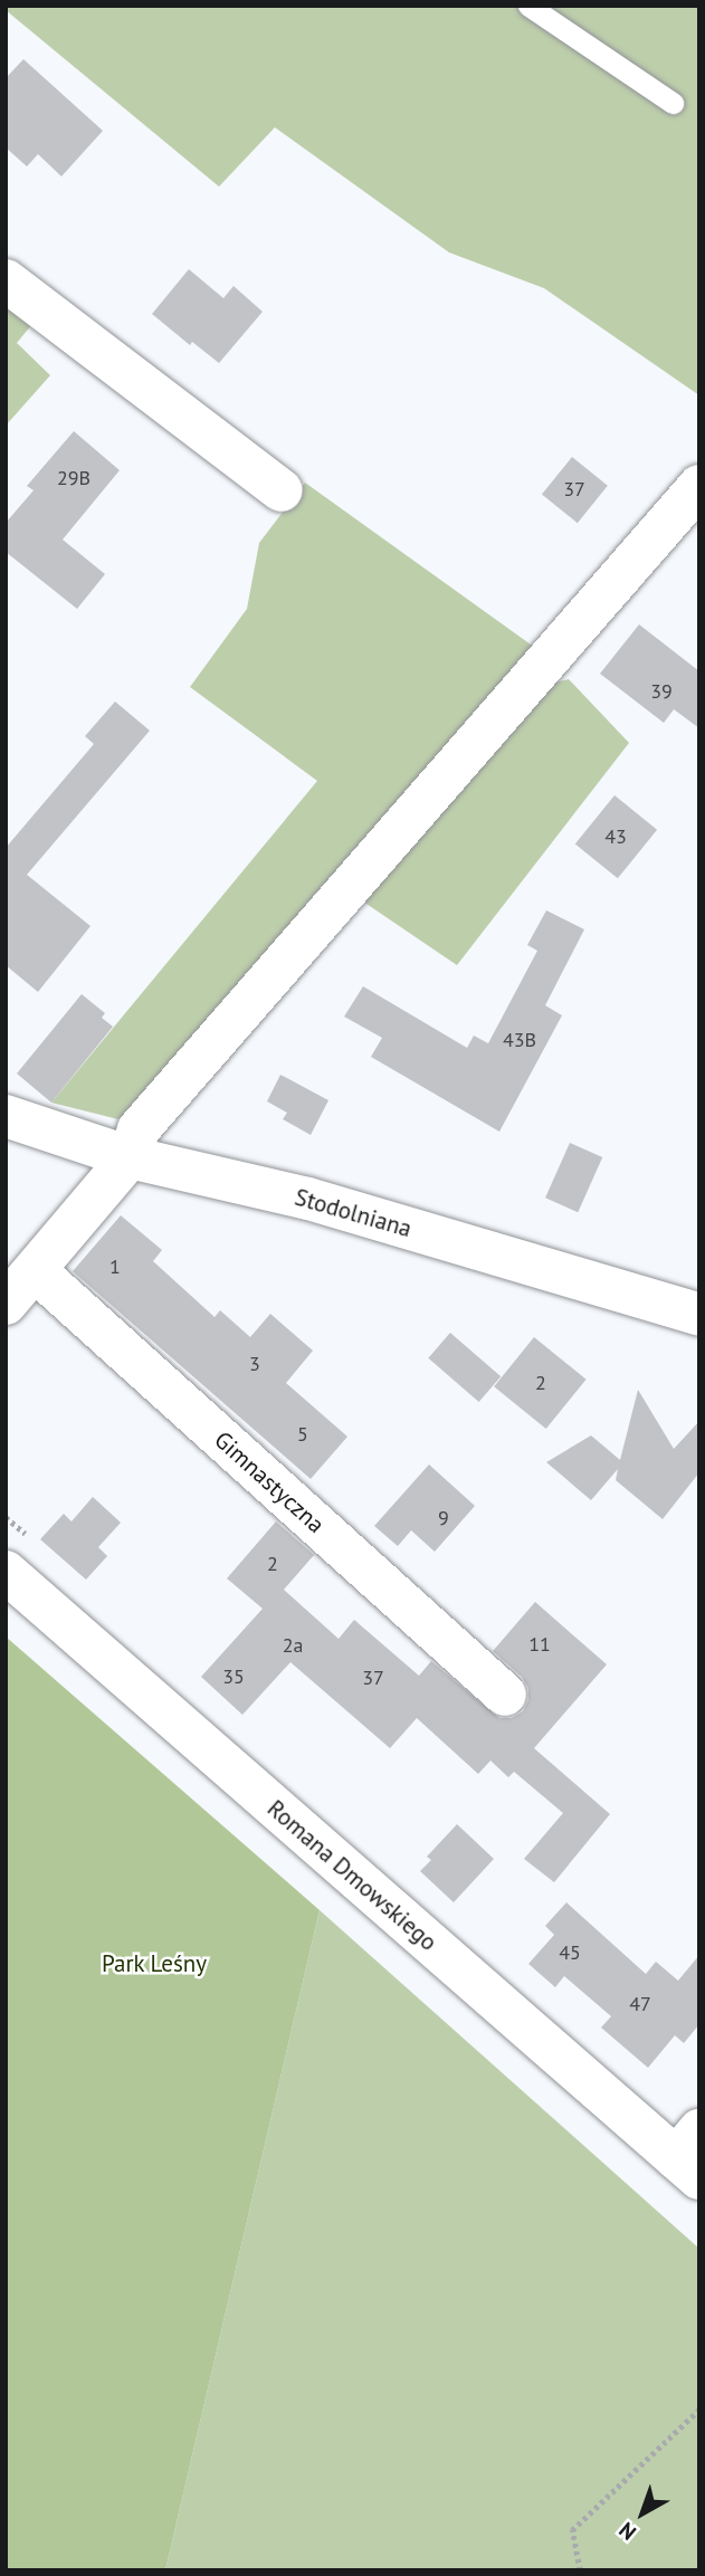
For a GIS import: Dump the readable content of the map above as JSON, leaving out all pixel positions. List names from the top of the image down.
{
  "streets": {
    "street": ["Stodolniana", "Gimnastyczna", "Romana Dmowskiego"]
  },
  "parks": ["Park Leśny"],
  "house_numbers": [
    "29B",
    "37",
    "39",
    "43",
    "43B",
    "1",
    "3",
    "2",
    "5",
    "9",
    "2",
    "11",
    "2a",
    "35",
    "37",
    "45",
    "47"
  ],
  "north": "bottom left"
}
